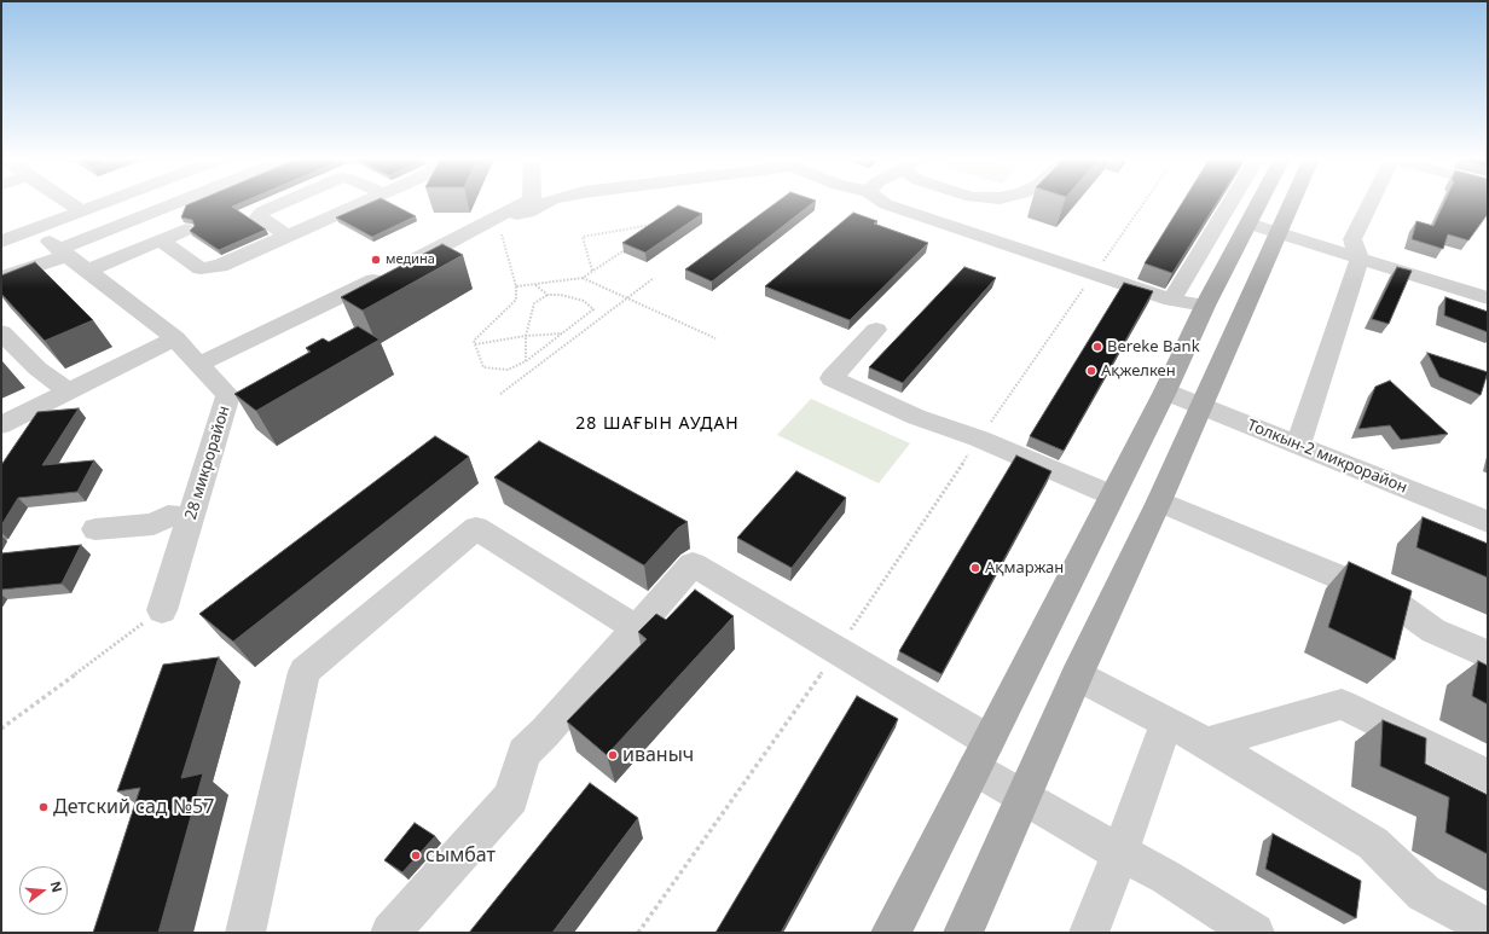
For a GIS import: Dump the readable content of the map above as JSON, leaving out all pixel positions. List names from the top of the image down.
{
  "streets": {
    "street": ["Толкын-2 микрорайон", "28 микрорайон"]
  },
  "districts": ["28 ШАҒЫН АУДАН"],
  "places": [
    "медина",
    "Bereke Bank",
    "Ақжелкен",
    "Ақмаржан",
    "иваныч",
    "Детский сад №57",
    "сымбат"
  ],
  "north": "right"
}
